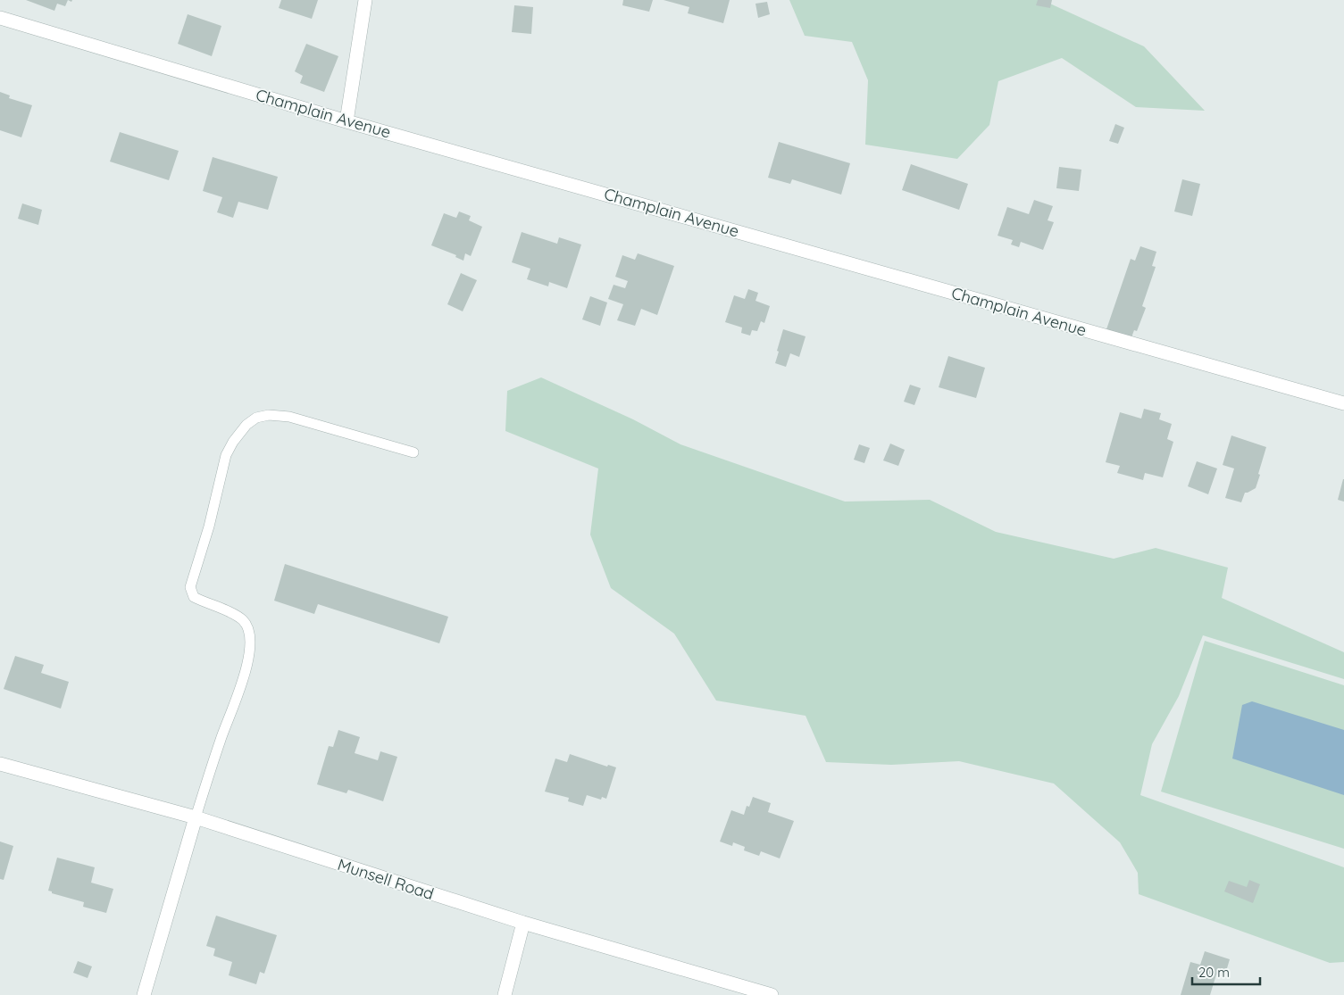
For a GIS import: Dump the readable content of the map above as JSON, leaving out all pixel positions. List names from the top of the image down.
{
  "streets": {
    "street": ["Champlain Avenue", "Munsell Road"]
  },
  "scale_bar": "20 m"
}
